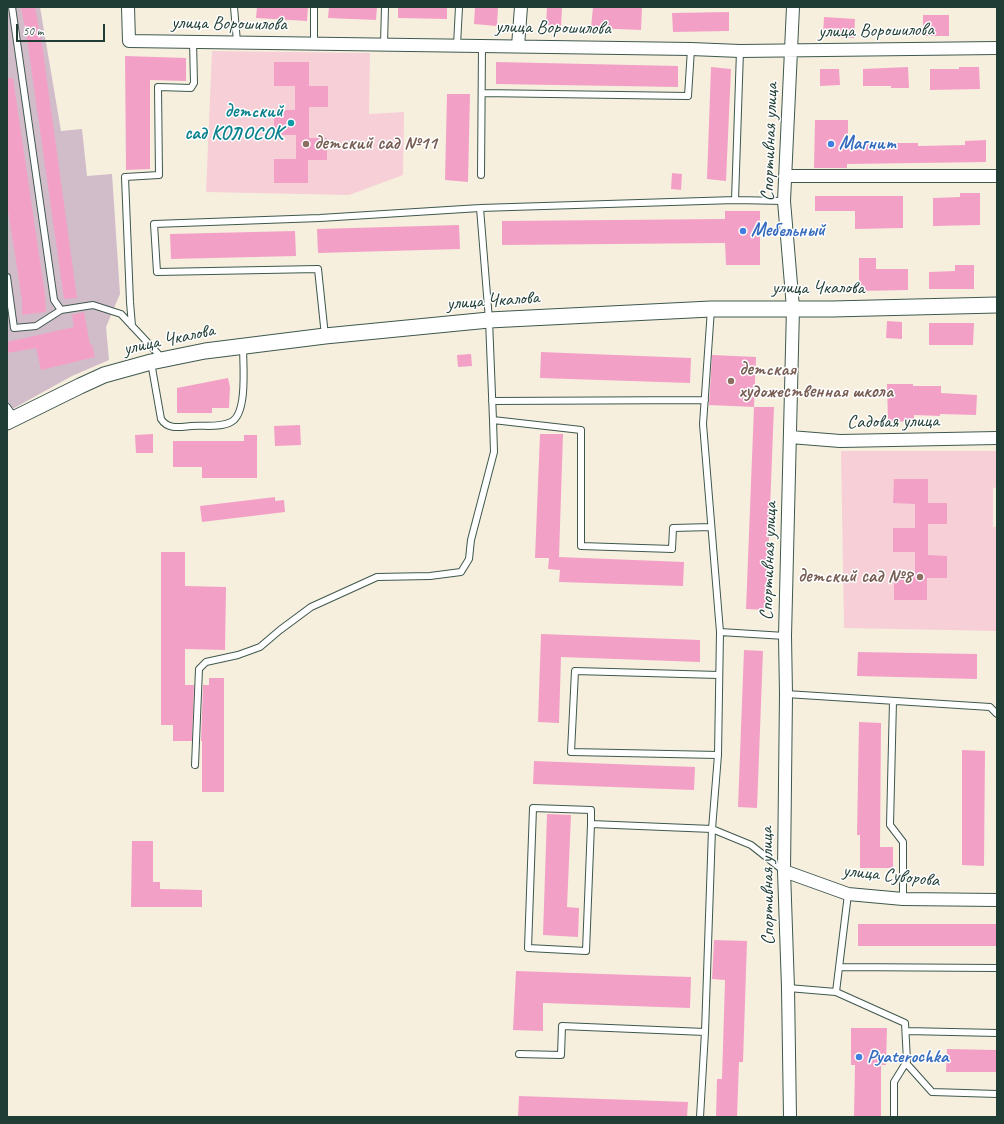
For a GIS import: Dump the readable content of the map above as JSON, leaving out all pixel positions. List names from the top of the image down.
{
  "streets": {
    "street": [
      "улица Ворошилова",
      "Спортивная улица",
      "улица Чкалова",
      "Садовая улица",
      "улица Суворова"
    ]
  },
  "crossings": [
    ["улица Ворошилова", "Спортивная улица"],
    ["Спортивная улица", "улица Чкалова"],
    ["Спортивная улица", "Садовая улица"],
    ["Спортивная улица", "улица Суворова"]
  ],
  "places": [
    "детский сад КОЛОСОК",
    "детский сад №11",
    "Магнит",
    "Мебельный",
    "детская художественная школа",
    "детский сад №8",
    "Pyaterochka"
  ],
  "scale_bar": "50 m"
}
